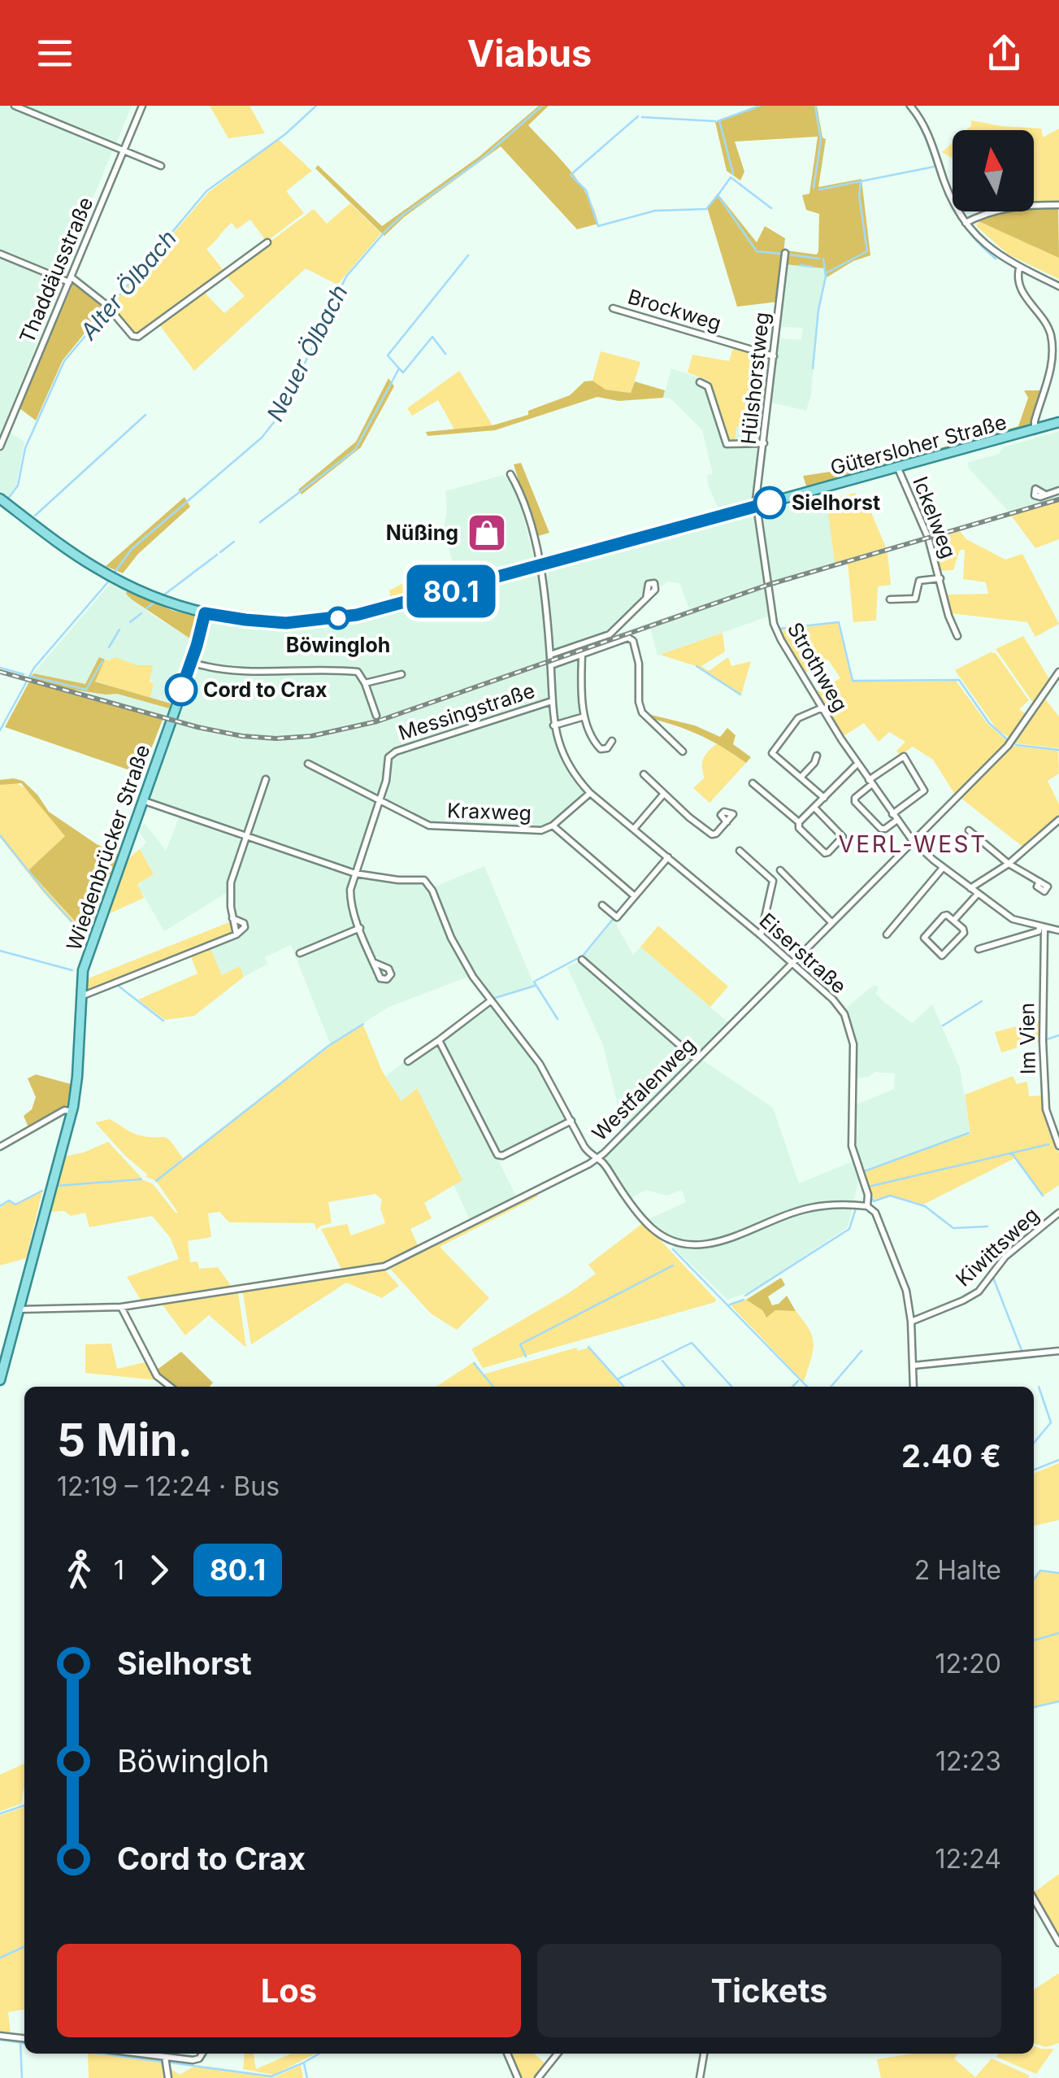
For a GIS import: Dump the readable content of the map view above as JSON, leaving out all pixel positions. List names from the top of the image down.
{
  "streets": {
    "main road": ["Gütersloher Straße", "Wiedenbrücker Straße"],
    "street": [
      "Thaddäusstraße",
      "Brockweg",
      "Hülshorstweg",
      "Ickelweg",
      "Strothweg",
      "Messingstraße",
      "Kraxweg",
      "Eiserstraße",
      "Im Vien",
      "Westfalenweg",
      "Kiwittsweg"
    ]
  },
  "crossings": [
    ["Brockweg", "Hülshorstweg"],
    ["Hülshorstweg", "Gütersloher Straße"],
    ["Hülshorstweg", "Strothweg"],
    ["Gütersloher Straße", "Ickelweg"],
    ["Gütersloher Straße", "Strothweg"],
    ["Gütersloher Straße", "Wiedenbrücker Straße"],
    ["Gütersloher Straße", "Eiserstraße"],
    ["Strothweg", "Im Vien"],
    ["Strothweg", "Westfalenweg"],
    ["Messingstraße", "Kraxweg"],
    ["Messingstraße", "Eiserstraße"],
    ["Kraxweg", "Eiserstraße"],
    ["Wiedenbrücker Straße", "Westfalenweg"],
    ["Eiserstraße", "Westfalenweg"],
    ["Eiserstraße", "Kiwittsweg"]
  ],
  "districts": ["VERL-WEST"],
  "water": ["Alter Ölbach", "Neuer Ölbach"],
  "places": {
    "other": ["Sielhorst", "Böwingloh", "Cord to Crax"],
    "shop": ["Nüßing"]
  },
  "lines": ["bus line 80.1"],
  "north": "top",
  "page": {
    "header": "Viabus",
    "on_map": "80.1",
    "heading": ["5 Min.", "12:19 – 12:24 · Bus", "2.40 €"],
    "legs": ["1", "80.1", "2 Halte"],
    "list": [
      {
        "name": "Sielhorst",
        "value": "12:20"
      },
      {
        "name": "Böwingloh",
        "value": "12:23"
      },
      {
        "name": "Cord to Crax",
        "value": "12:24"
      }
    ],
    "buttons": ["Los", "Tickets"]
  }
}
